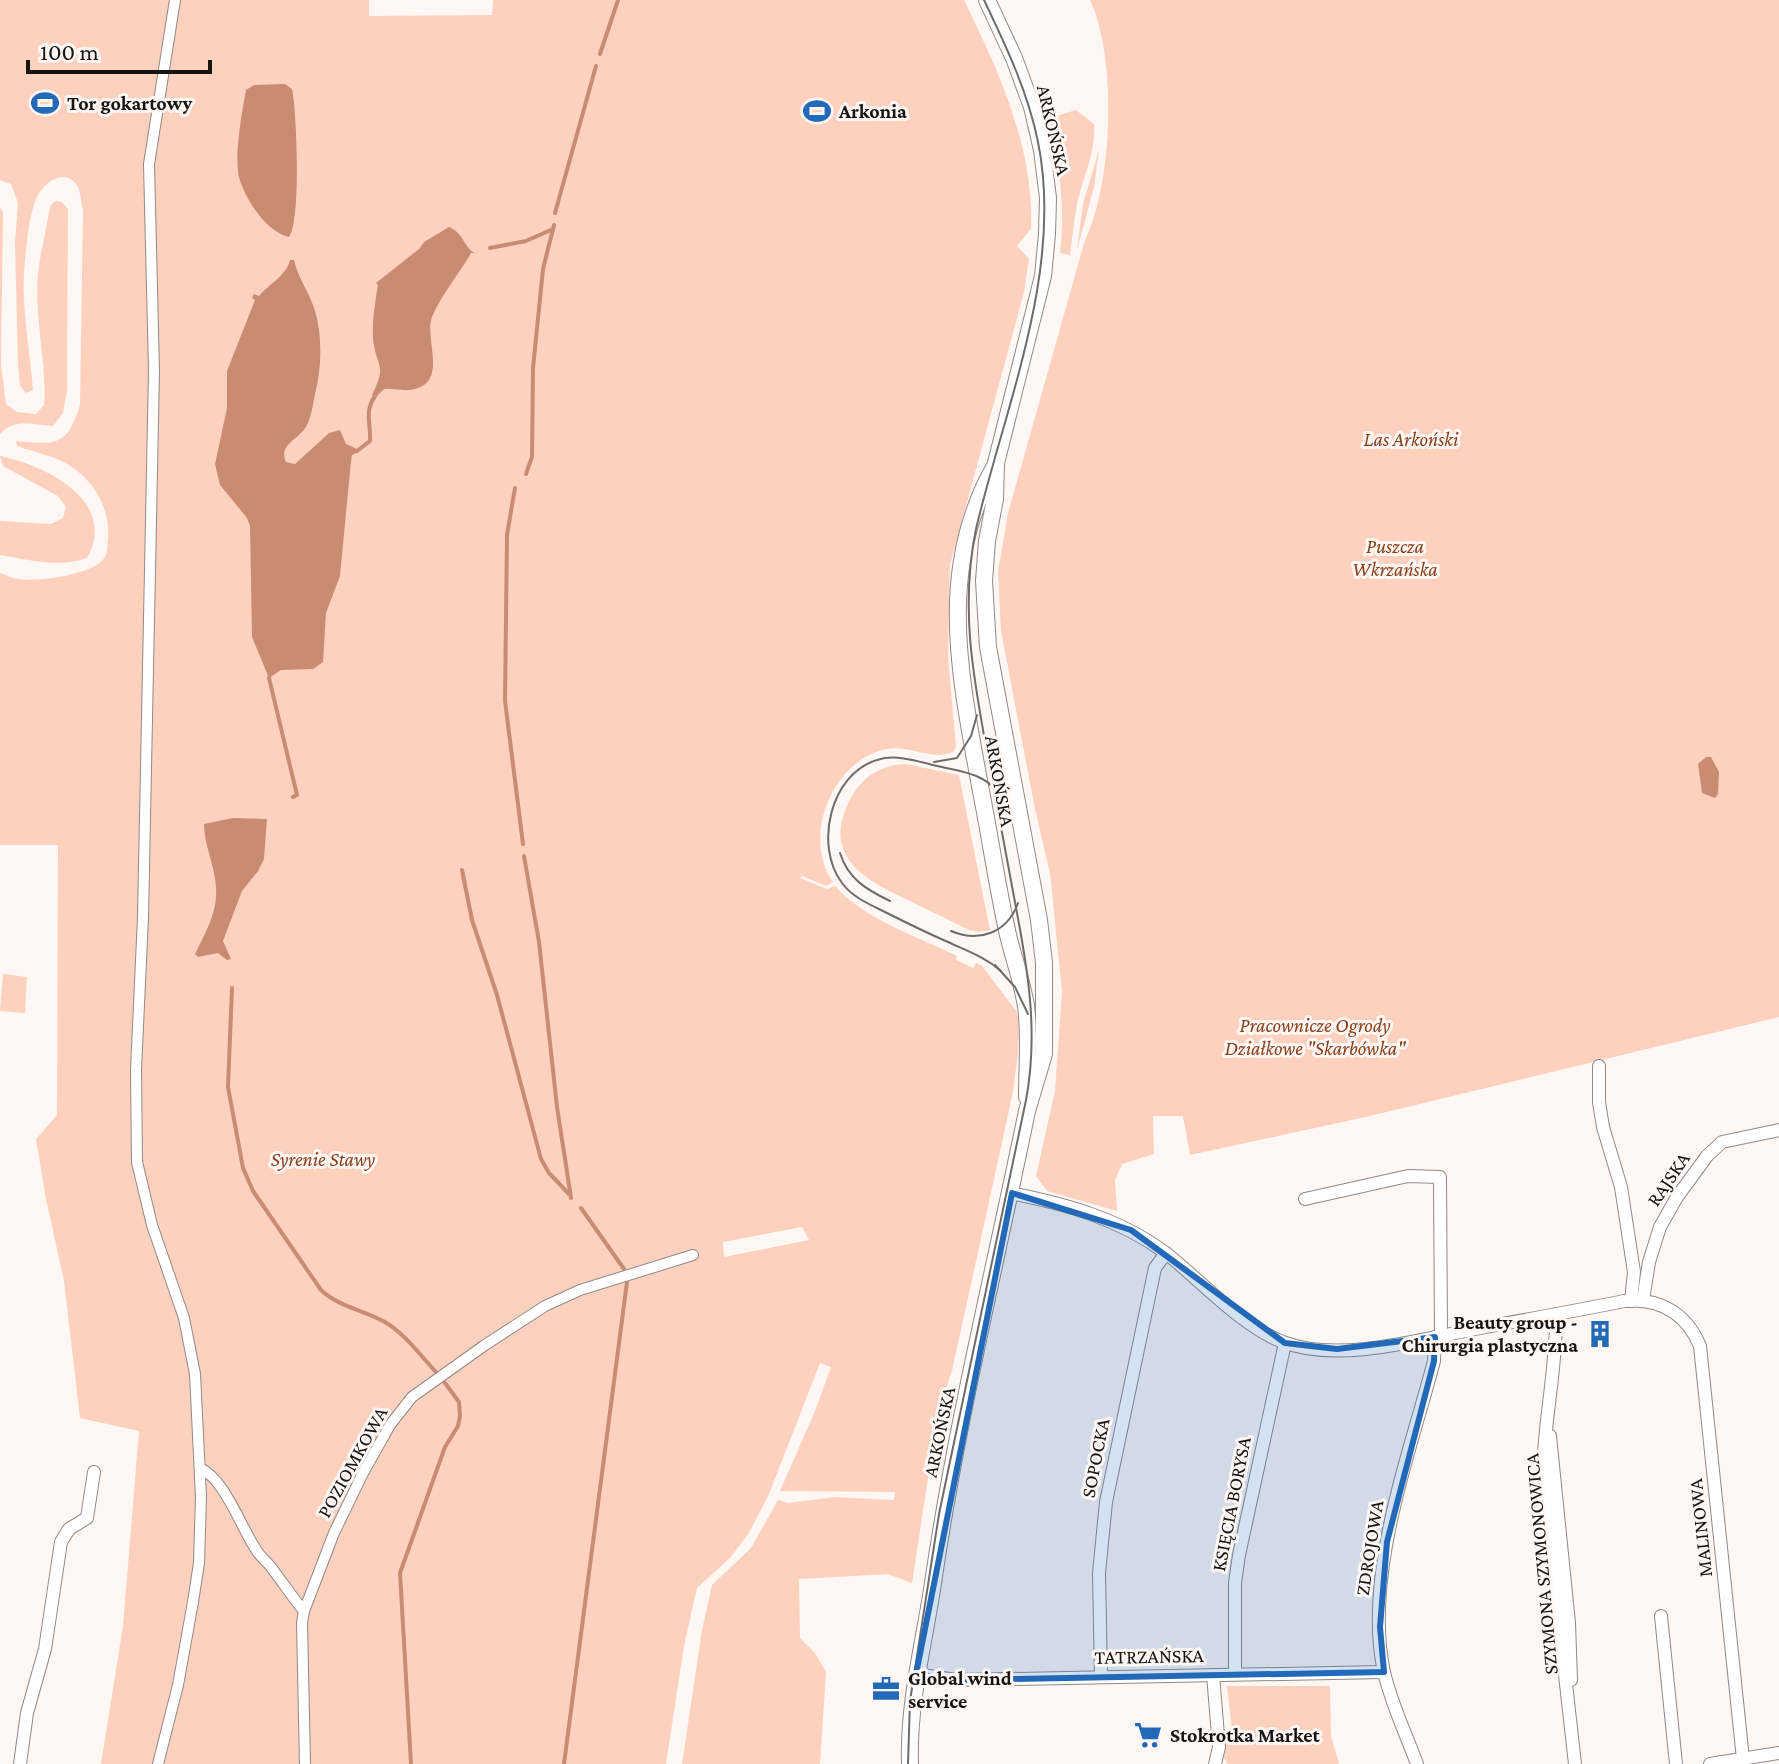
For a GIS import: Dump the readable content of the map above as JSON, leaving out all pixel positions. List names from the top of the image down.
{
  "streets": {
    "street": [
      "ARKOŃSKA",
      "RAJSKA",
      "SOPOCKA",
      "POZIOMKOWA",
      "KSIĘCIA BORYSA",
      "MALINOWA",
      "ZDROJOWA",
      "SZYMONA SZYMONOWICA",
      "TATRZAŃSKA"
    ]
  },
  "crossings": [
    ["ARKOŃSKA", "TATRZAŃSKA"],
    ["RAJSKA", "MALINOWA"],
    ["SOPOCKA", "TATRZAŃSKA"],
    ["KSIĘCIA BORYSA", "TATRZAŃSKA"],
    ["ZDROJOWA", "TATRZAŃSKA"]
  ],
  "parks": [
    "Las Arkoński",
    "Puszcza Wkrzańska",
    "Pracownicze Ogrody Działkowe \"Skarbówka\"",
    "Syrenie Stawy"
  ],
  "places": {
    "sports": ["Tor gokartowy", "Arkonia"],
    "building": ["Beauty group - Chirurgia plastyczna"],
    "office": ["Global wind service"],
    "supermarket": ["Stokrotka Market"]
  },
  "scale_bar": "100 m"
}
